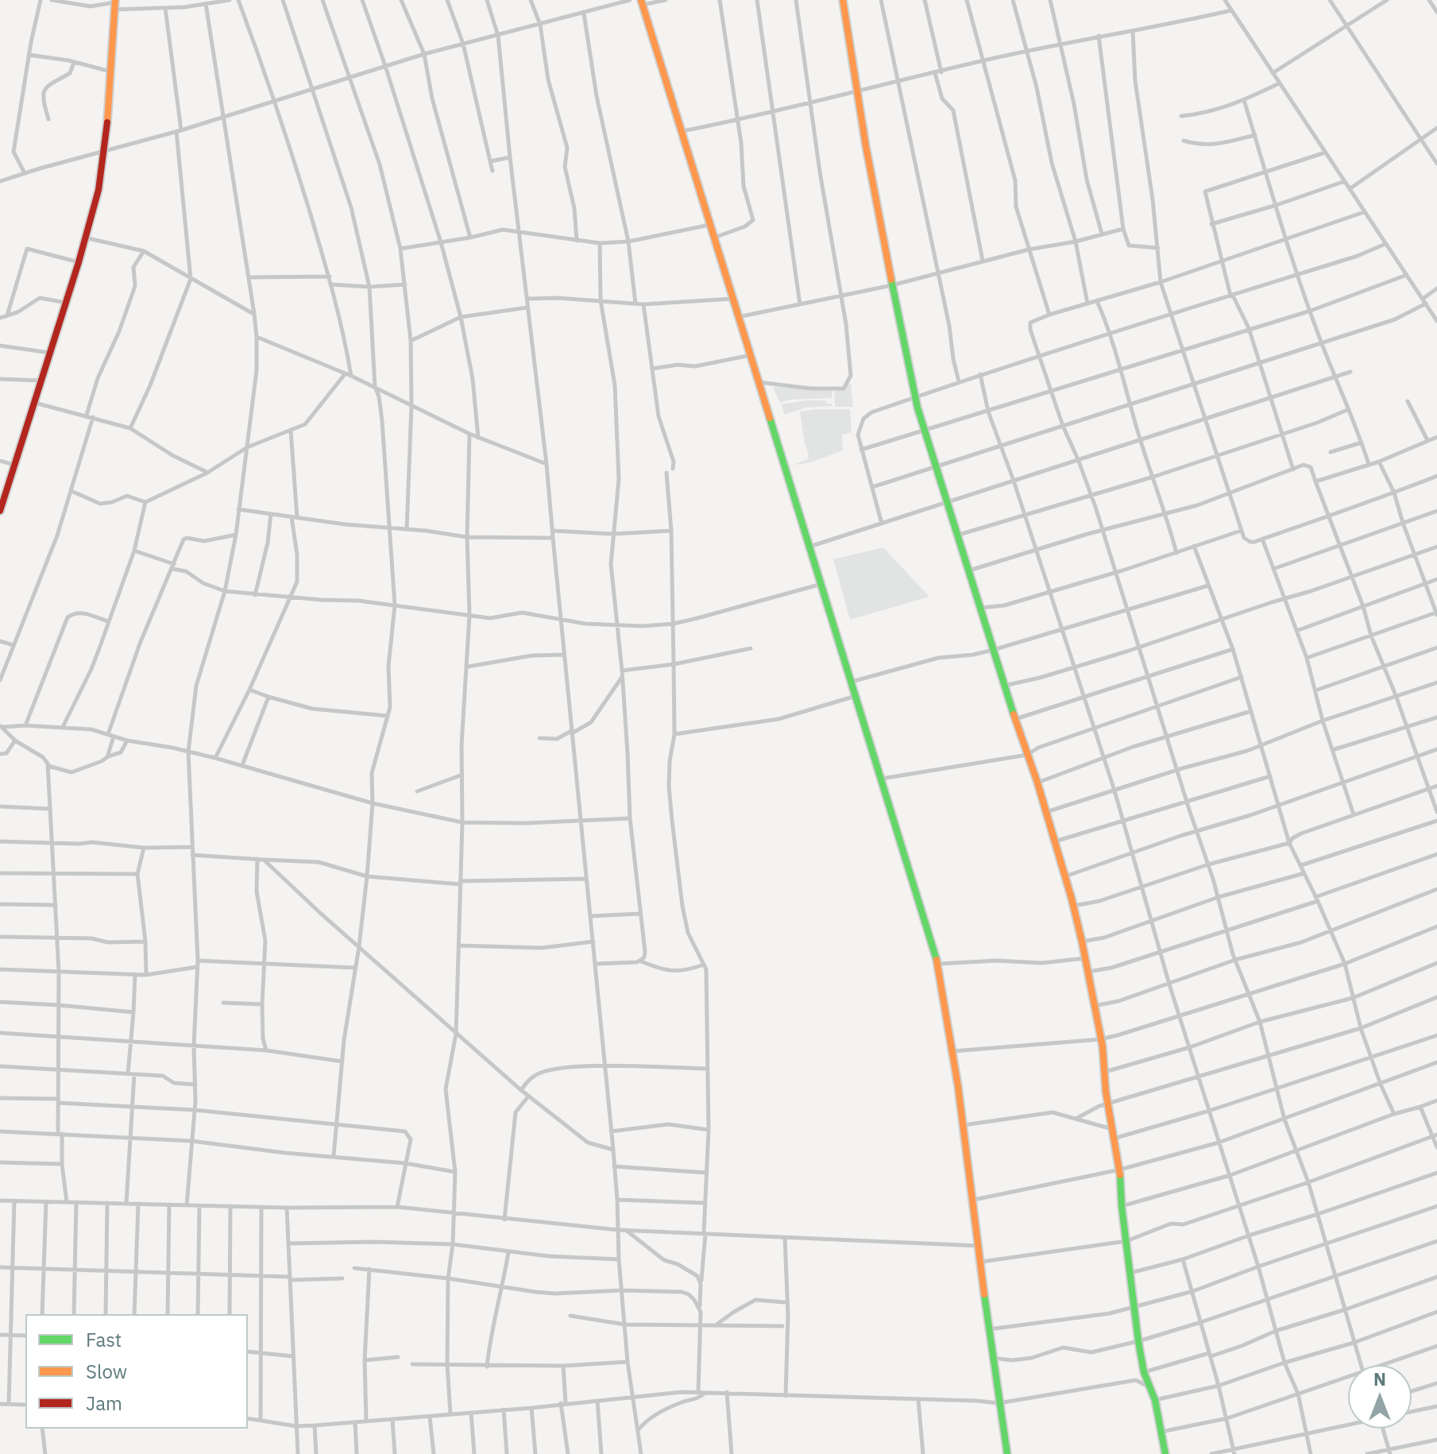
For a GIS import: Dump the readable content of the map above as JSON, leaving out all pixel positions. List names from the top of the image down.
{
  "legend": ["Fast", "Slow", "Jam"],
  "north": "top"
}
